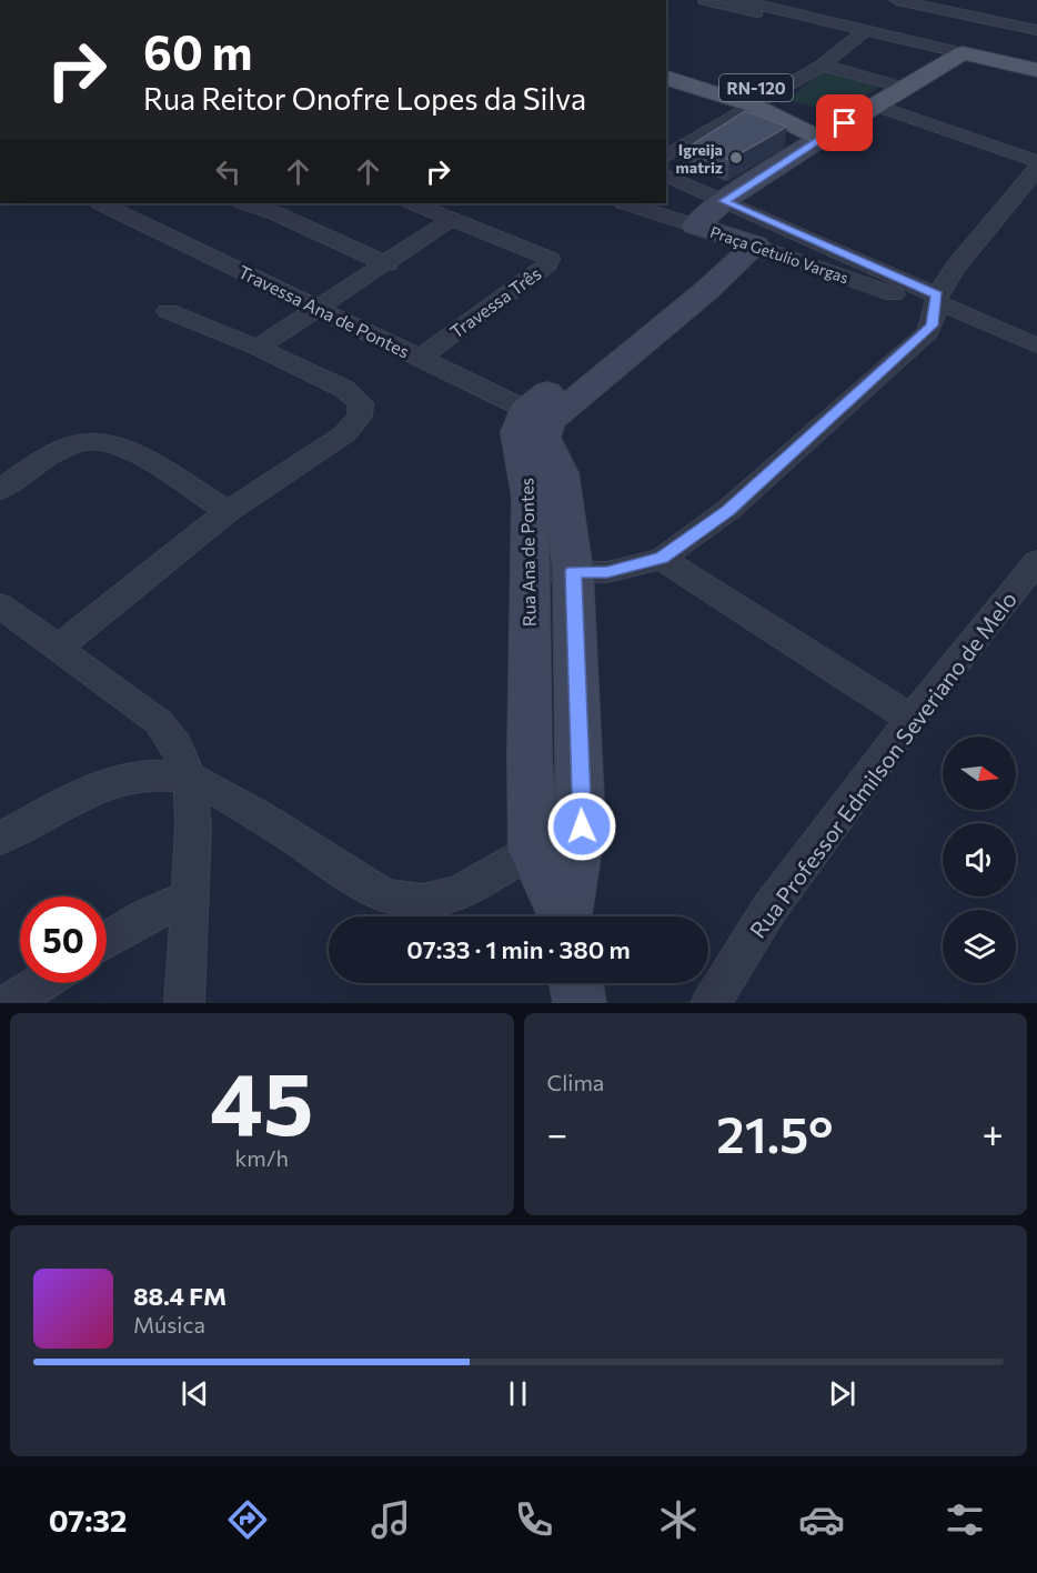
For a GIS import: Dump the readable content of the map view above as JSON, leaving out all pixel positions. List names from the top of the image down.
{
  "streets": {
    "main road": ["RN-120", "Praça Getulio Vargas", "Rua Ana de Pontes"],
    "street": ["Travessa Três", "Travessa Ana de Pontes", "Rua Professor Edmilson Severiano de Melo"]
  },
  "crossings": [
    ["Travessa Três", "Travessa Ana de Pontes"],
    ["Travessa Ana de Pontes", "Rua Ana de Pontes"]
  ],
  "places": ["Igreija matriz"],
  "north": "right",
  "page": {
    "turn": ["60 m", "Rua Reitor Onofre Lopes da Silva"],
    "limit": "50",
    "trip": "07:33 · 1 min · 380 m",
    "tile": [
      ["45", "km/h"],
      "Clima"
    ],
    "heat": ["−", "21.5°", "+"],
    "song": ["88.4 FM", "Música"],
    "tabs": "07:32"
  }
}
